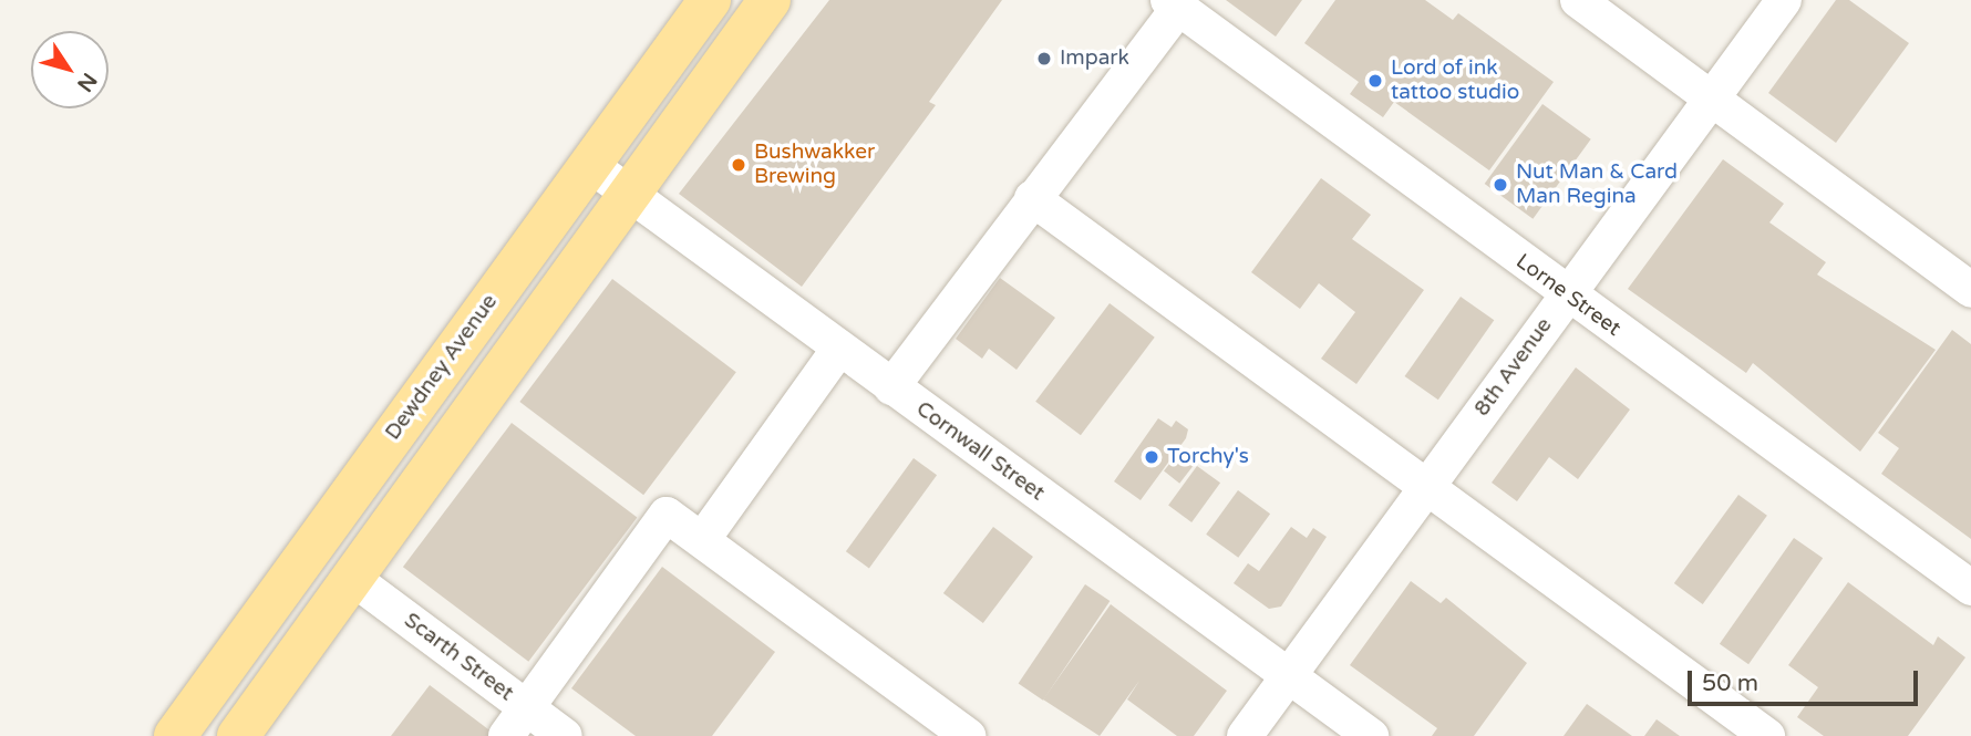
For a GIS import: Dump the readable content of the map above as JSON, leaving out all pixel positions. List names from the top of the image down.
{
  "streets": {
    "main road": ["Dewdney Avenue"],
    "street": [
      "Lorne Street",
      "8th Avenue",
      "Cornwall Street",
      "Scarth Street"
    ]
  },
  "crossings": [
    ["Lorne Street", "8th Avenue"],
    ["Dewdney Avenue", "Cornwall Street"],
    ["8th Avenue", "Cornwall Street"]
  ],
  "places": [
    "Impark",
    "Lord of ink tattoo studio",
    "Bushwakker Brewing",
    "Nut Man & Card Man Regina",
    "Torchy's"
  ],
  "scale_bar": "50 m",
  "north": "bottom right"
}
